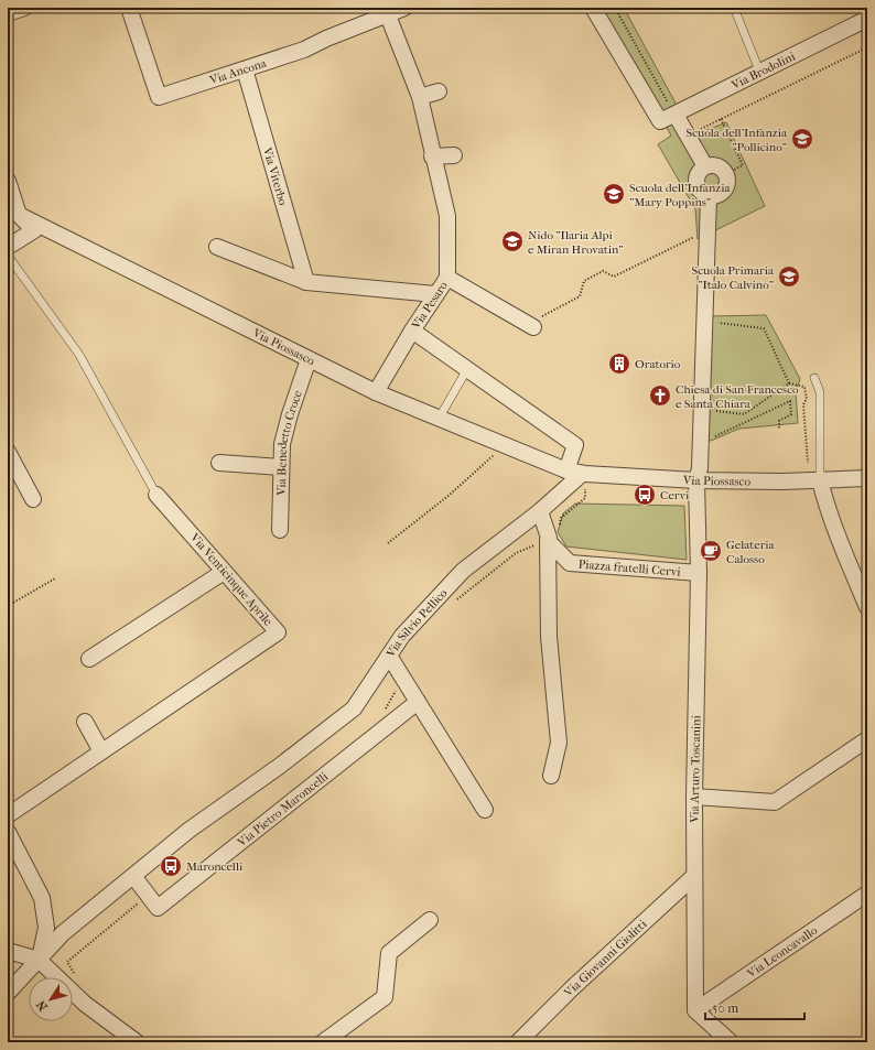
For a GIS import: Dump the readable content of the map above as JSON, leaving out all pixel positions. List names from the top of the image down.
{
  "streets": {
    "street": [
      "Via Brodolini",
      "Via Ancona",
      "Via Viterbo",
      "Via Pesaro",
      "Via Piossasco",
      "Via Benedetto Croce",
      "Piazza fratelli Cervi",
      "Via Venticinque Aprile",
      "Via Silvio Pellico",
      "Via Arturo Toscanini",
      "Via Pietro Maroncelli",
      "Via Leoncavallo",
      "Via Giovanni Giolitti"
    ]
  },
  "crossings": [
    ["Via Ancona", "Via Viterbo"],
    ["Via Ancona", "Via Pesaro"],
    ["Via Pesaro", "Via Piossasco"],
    ["Via Piossasco", "Via Benedetto Croce"],
    ["Via Piossasco", "Via Silvio Pellico"],
    ["Via Piossasco", "Via Arturo Toscanini"],
    ["Piazza fratelli Cervi", "Via Arturo Toscanini"],
    ["Via Silvio Pellico", "Via Pietro Maroncelli"],
    ["Via Arturo Toscanini", "Via Leoncavallo"],
    ["Via Arturo Toscanini", "Via Giovanni Giolitti"]
  ],
  "places": {
    "school or university": [
      "Scuola dell'Infanzia \"Pollicino\"",
      "Scuola dell'Infanzia \"Mary Poppins\"",
      "Nido \"Ilaria Alpi e Miran Hrovatin\"",
      "Scuola Primaria \"Italo Calvino\""
    ],
    "building": ["Oratorio"],
    "church": ["Chiesa di San Francesco e Santa Chiara"],
    "bus stop": ["Cervi", "Maroncelli"],
    "cafe": ["Gelateria Calosso"]
  },
  "scale_bar": "50 m",
  "north": "bottom left"
}
